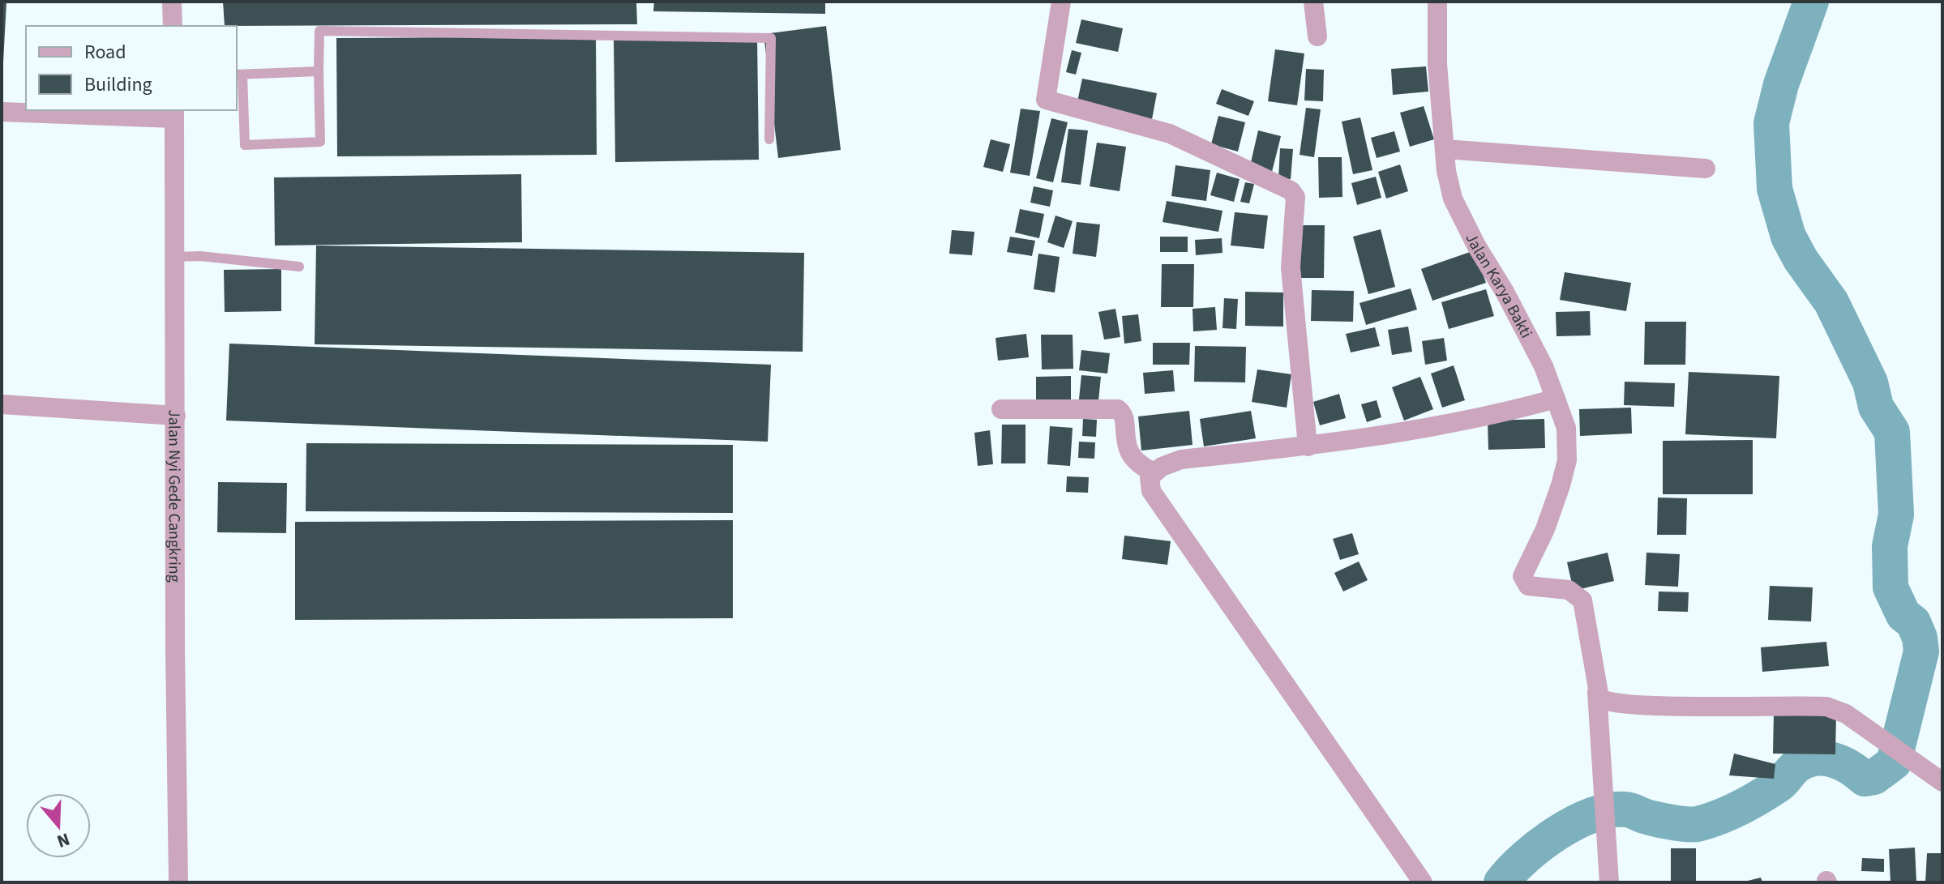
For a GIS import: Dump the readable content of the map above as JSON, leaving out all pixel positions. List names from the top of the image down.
{
  "streets": {
    "street": ["Jalan Karya Bakti", "Jalan Nyi Gede Cangkring"]
  },
  "legend": ["Road", "Building"],
  "north": "bottom"
}
